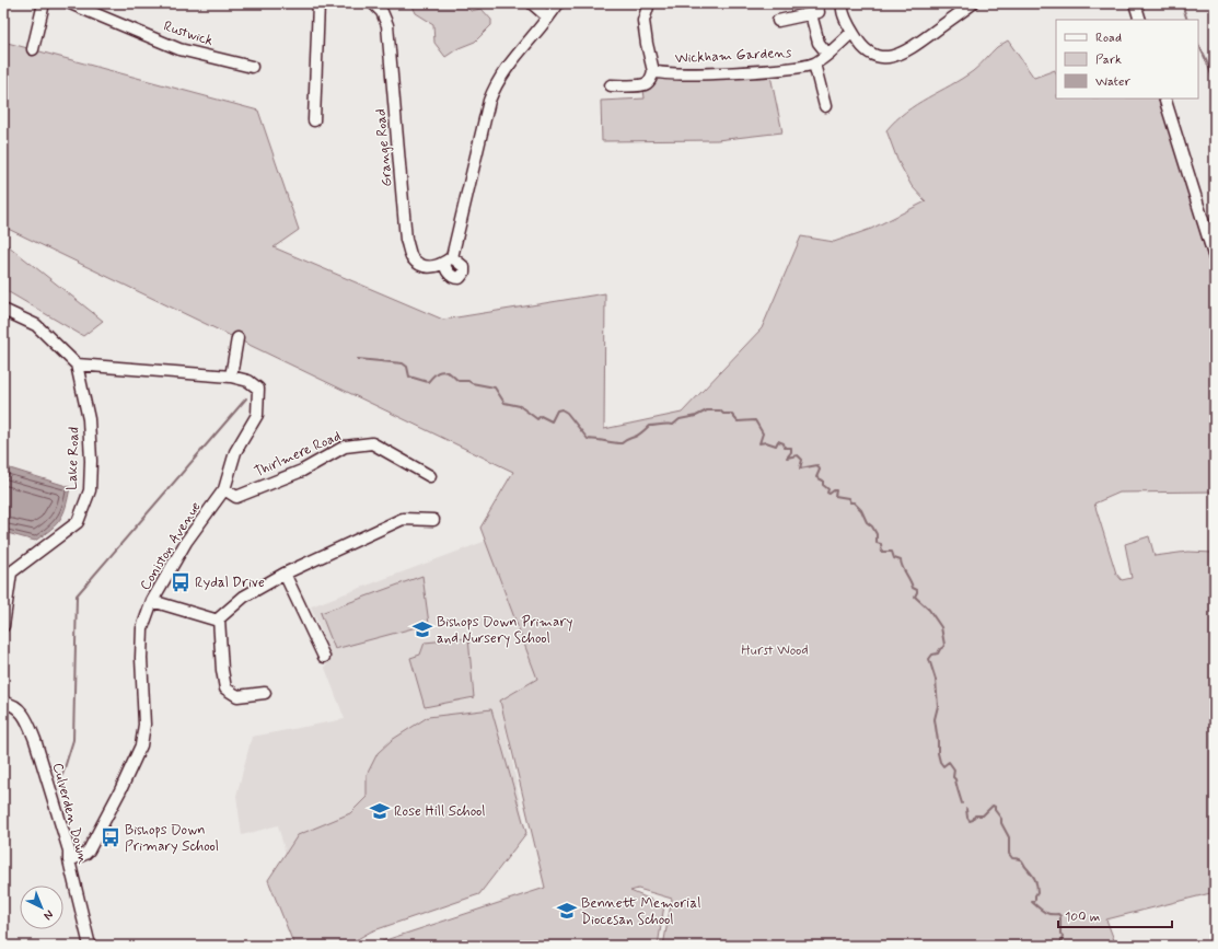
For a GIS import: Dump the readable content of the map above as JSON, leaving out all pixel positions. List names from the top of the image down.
{
  "streets": {
    "street": [
      "Rustwick",
      "Wickham Gardens",
      "Grange Road",
      "Thirlmere Road",
      "Lake Road",
      "Coniston Avenue",
      "Culverden Down"
    ]
  },
  "crossings": [
    ["Thirlmere Road", "Coniston Avenue"],
    ["Lake Road", "Coniston Avenue"],
    ["Coniston Avenue", "Culverden Down"]
  ],
  "parks": ["Hurst Wood"],
  "places": {
    "bus stop": ["Rydal Drive", "Bishops Down Primary School"],
    "school or university": ["Bishops Down Primary and Nursery School", "Rose Hill School", "Bennett Memorial Diocesan School"]
  },
  "legend": ["Road", "Park", "Water"],
  "scale_bar": "100 m",
  "north": "bottom right"
}
